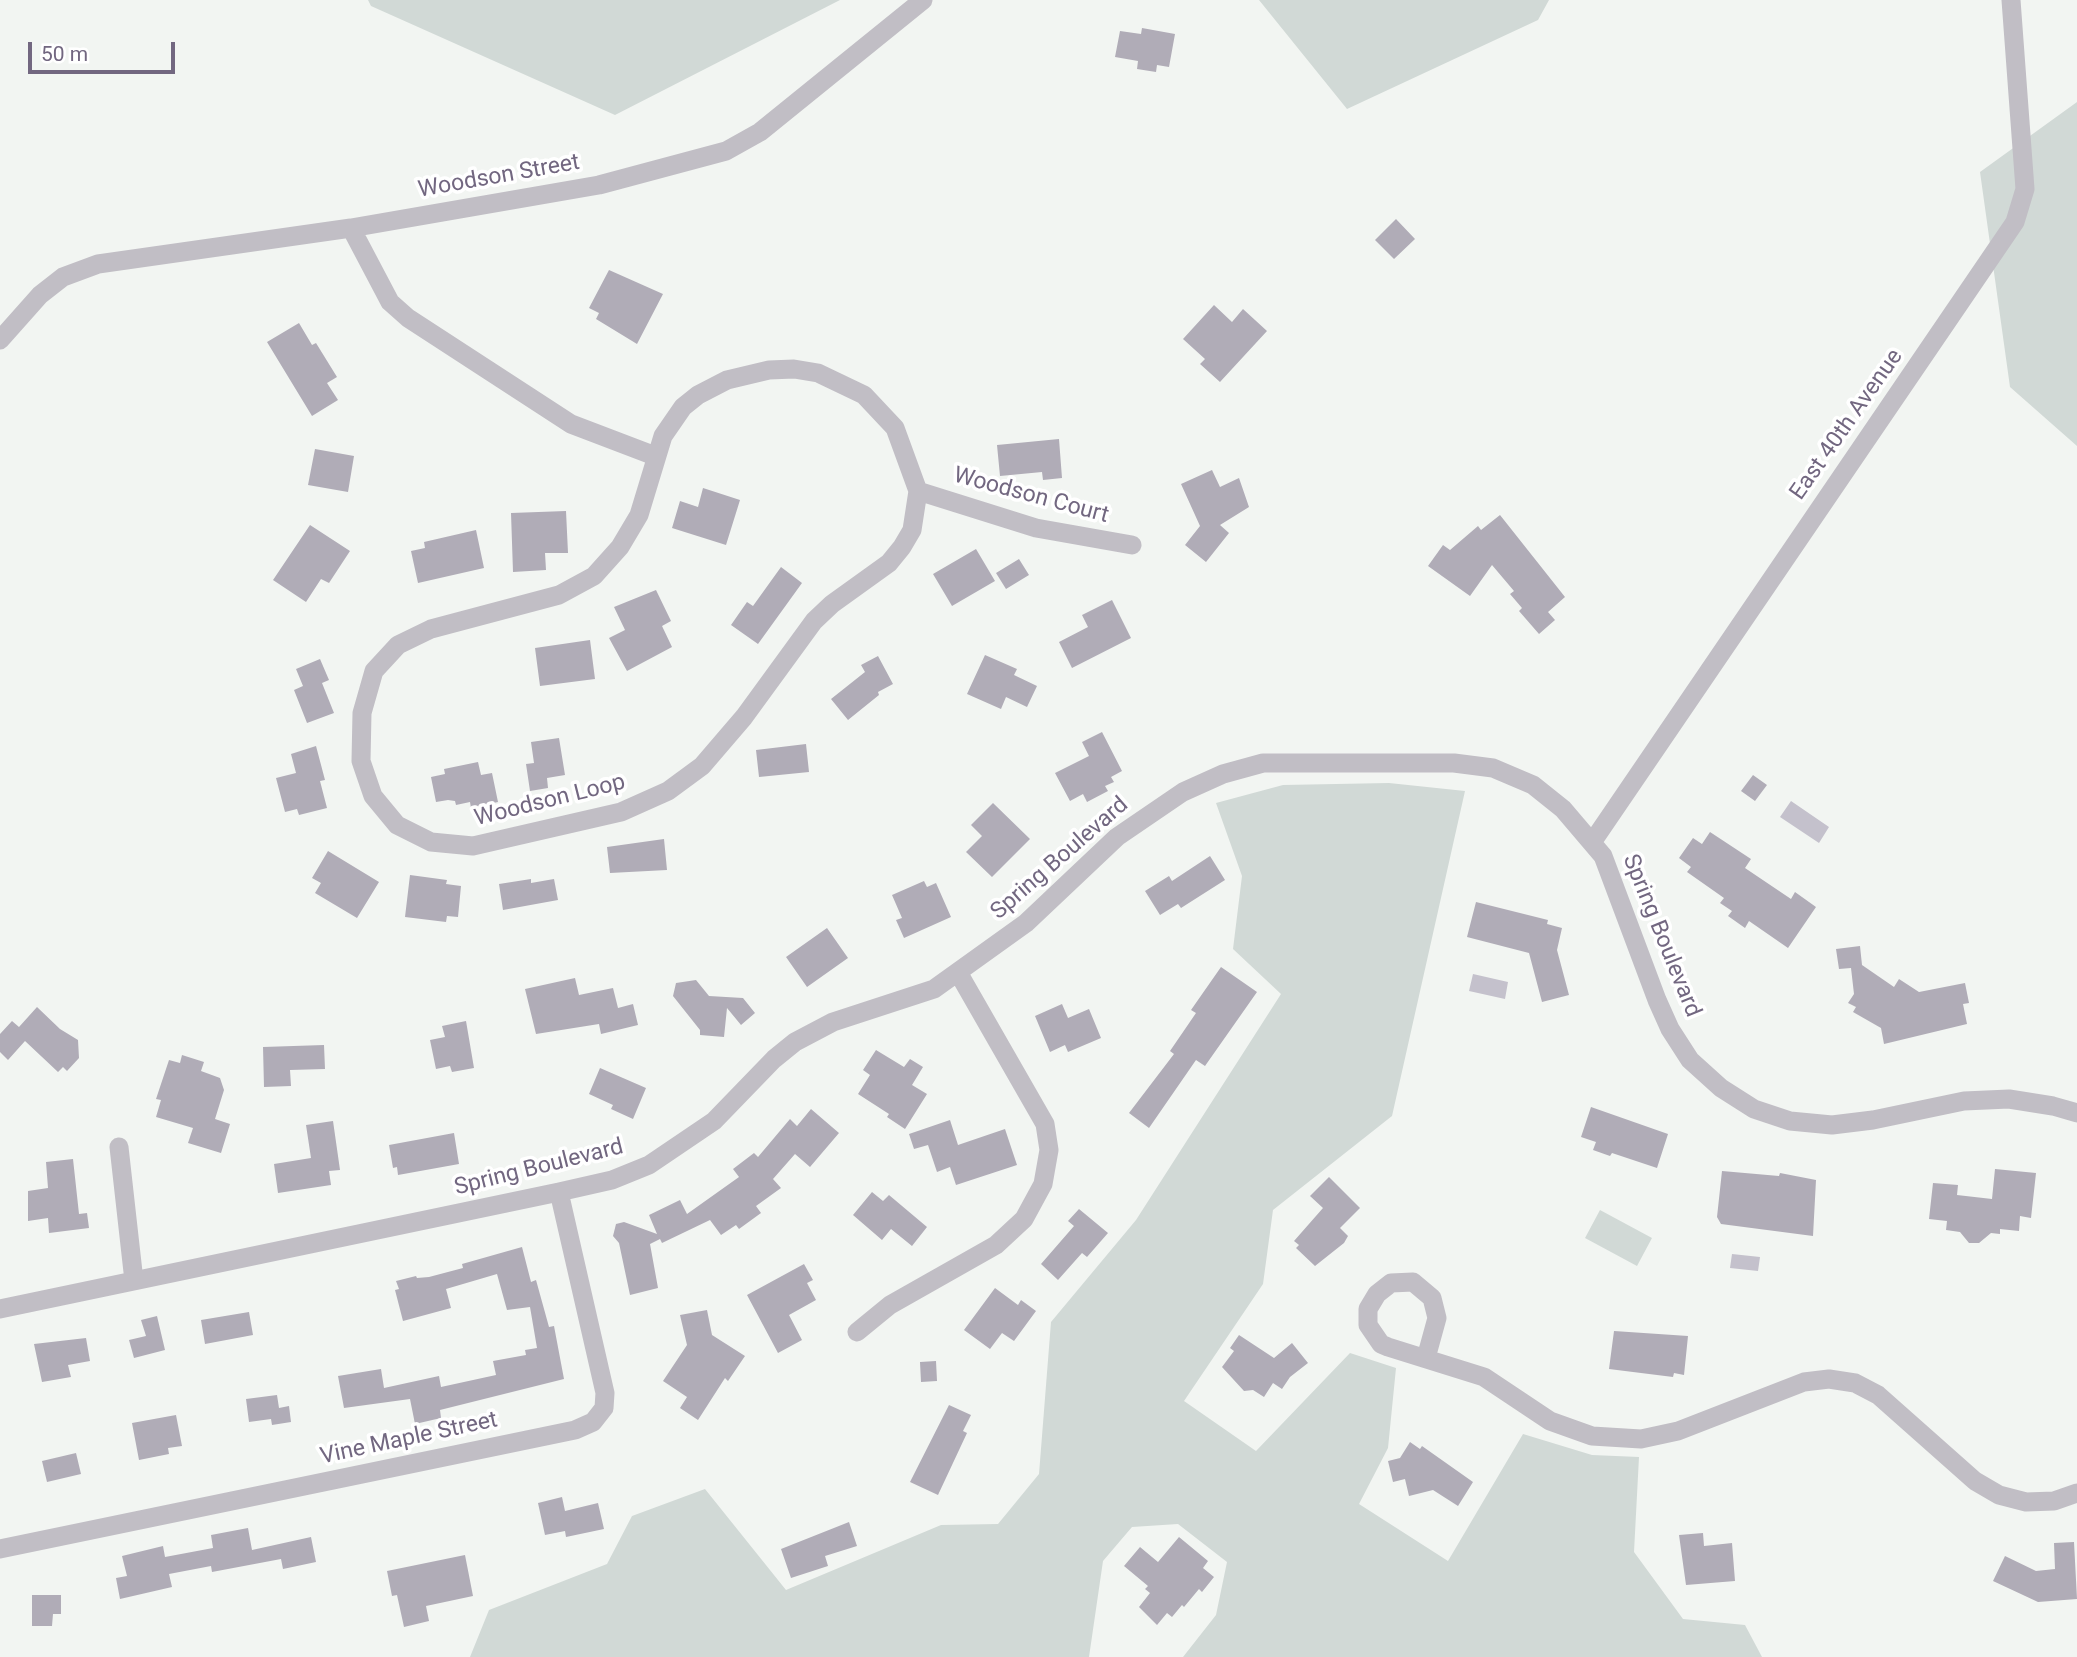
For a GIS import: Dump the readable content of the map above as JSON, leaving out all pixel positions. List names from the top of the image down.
{
  "streets": {
    "street": [
      "Woodson Street",
      "East 40th Avenue",
      "Woodson Court",
      "Woodson Loop",
      "Spring Boulevard",
      "Vine Maple Street"
    ]
  },
  "crossings": [
    ["East 40th Avenue", "Spring Boulevard"],
    ["Woodson Court", "Woodson Loop"],
    ["Spring Boulevard", "Vine Maple Street"]
  ],
  "scale_bar": "50 m"
}
